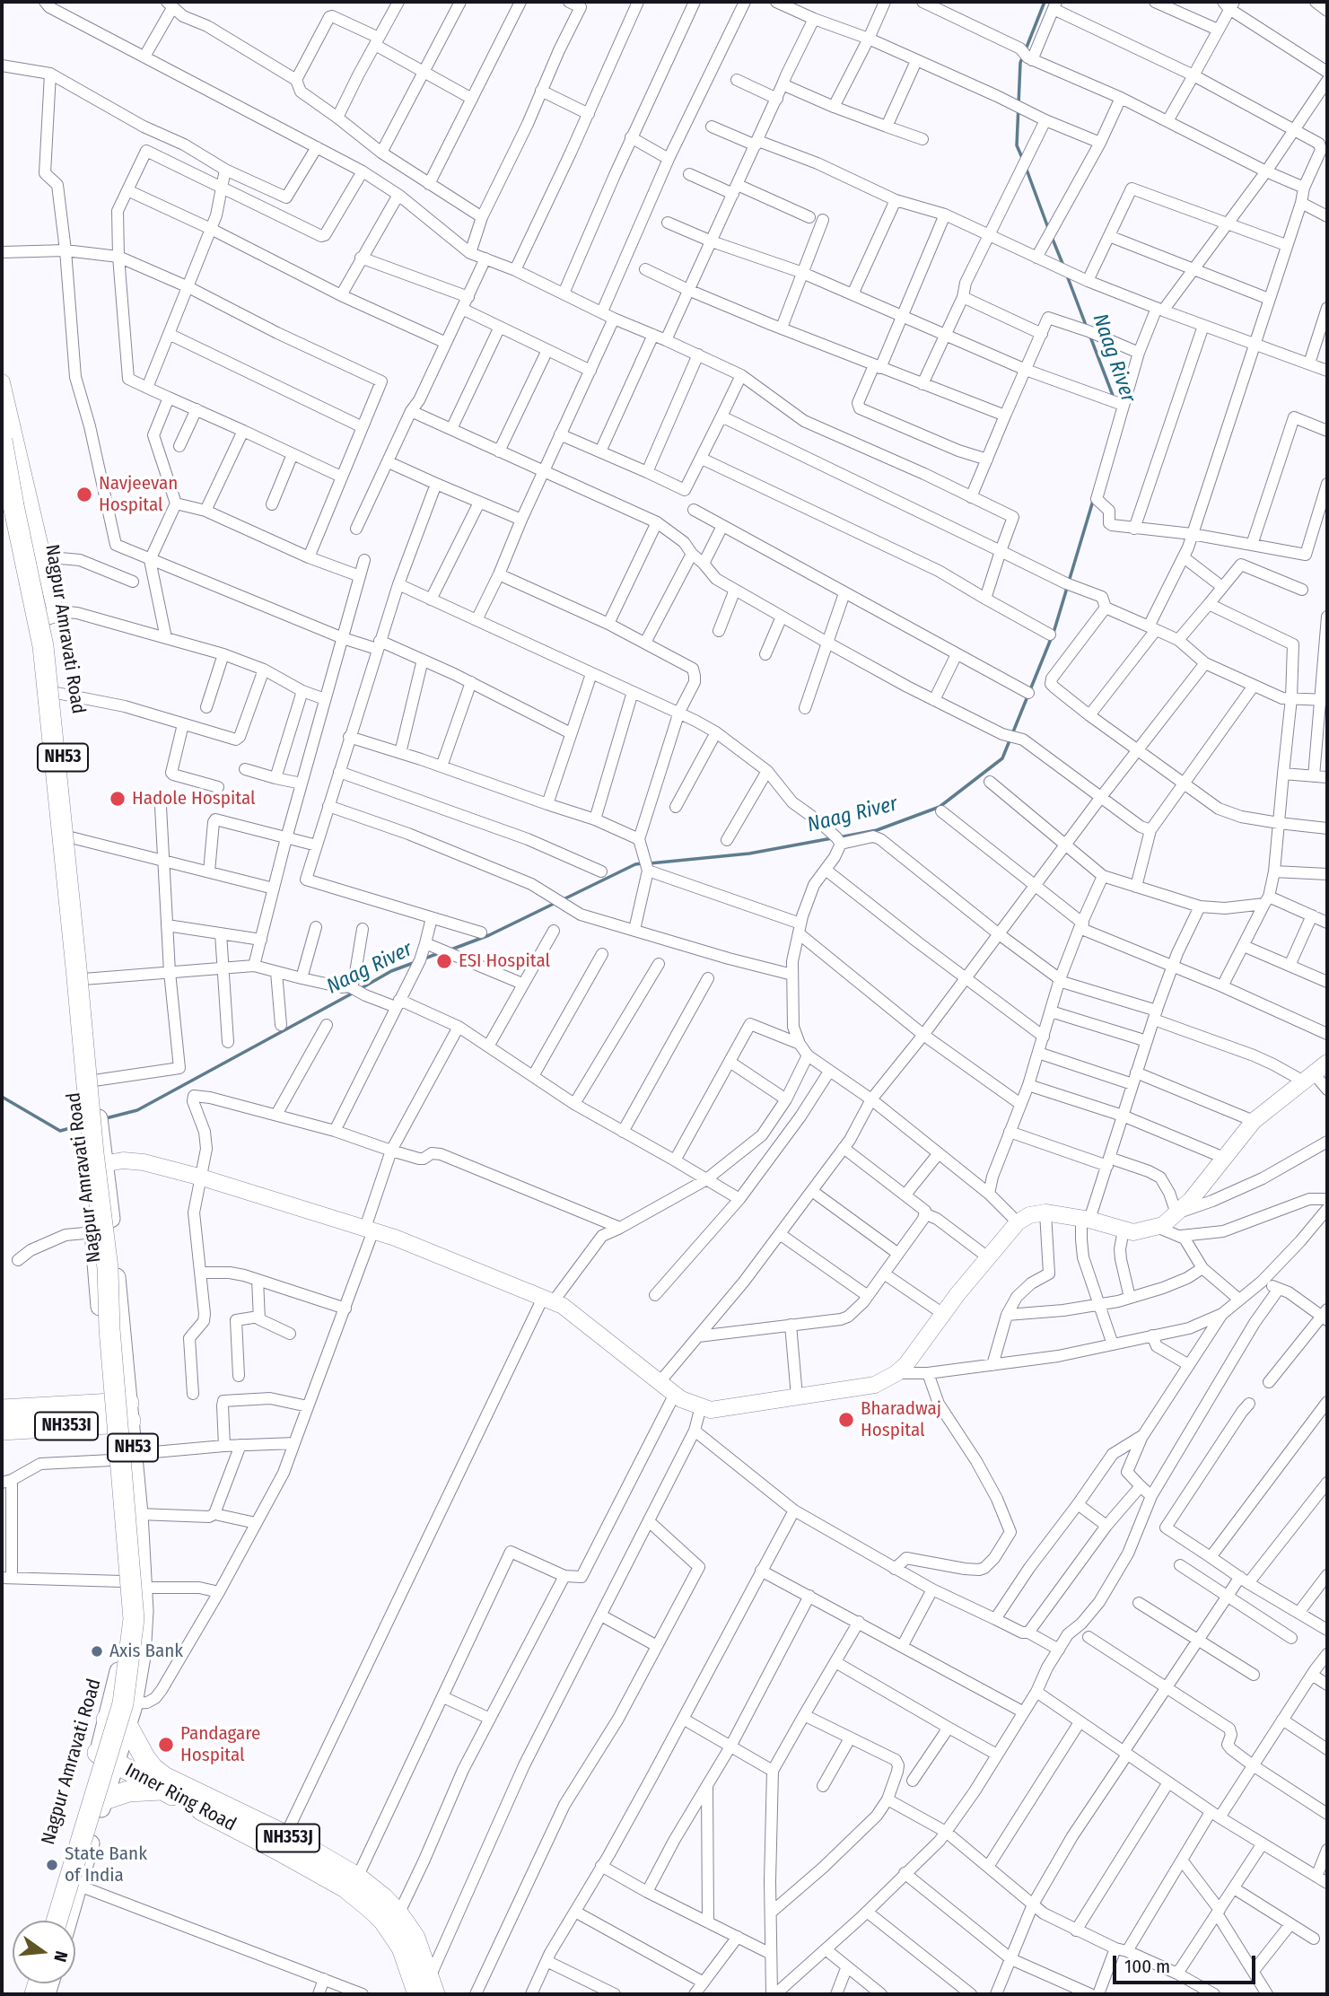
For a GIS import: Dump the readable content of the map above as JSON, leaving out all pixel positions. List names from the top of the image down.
{
  "streets": {
    "highway": ["NH353I", "Inner Ring Road", "NH353J"],
    "main road": ["Nagpur Amravati Road", "NH53"]
  },
  "crossings": [
    ["Nagpur Amravati Road", "NH353I"],
    ["Nagpur Amravati Road", "Inner Ring Road"]
  ],
  "water": ["Naag River"],
  "places": [
    "Navjeevan Hospital",
    "Hadole Hospital",
    "ESI Hospital",
    "Bharadwaj Hospital",
    "Axis Bank",
    "Pandagare Hospital",
    "State Bank of India"
  ],
  "scale_bar": "100 m",
  "north": "right"
}
